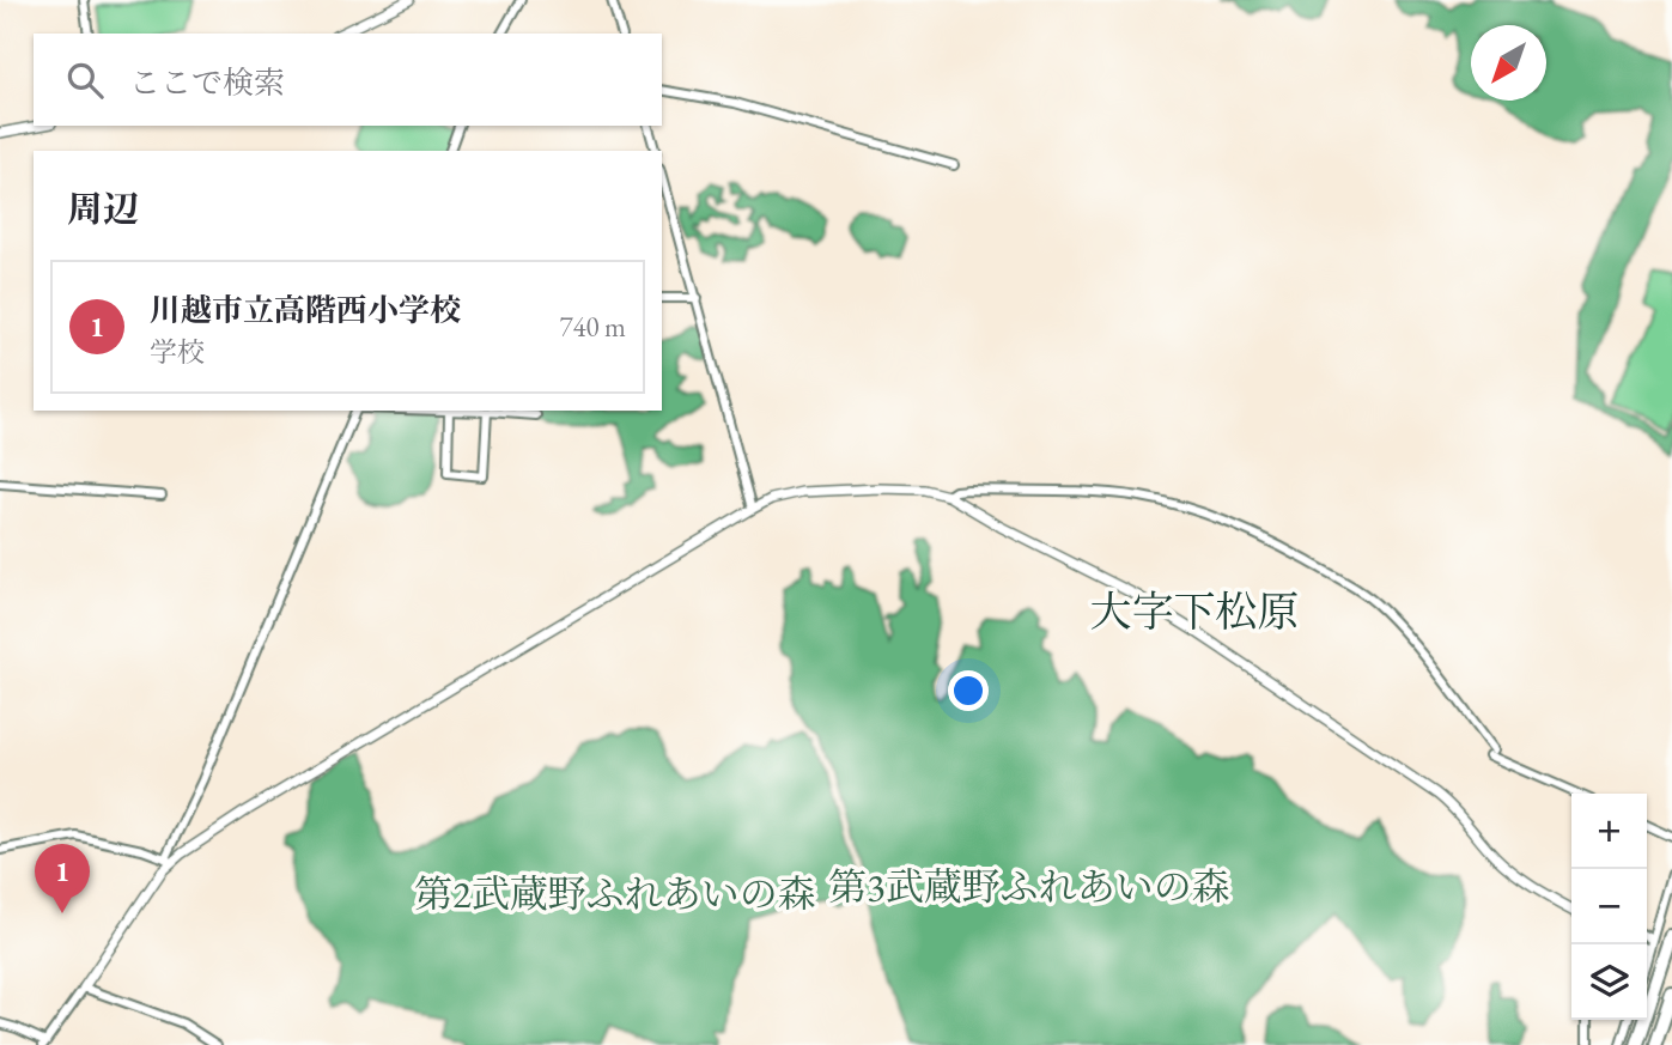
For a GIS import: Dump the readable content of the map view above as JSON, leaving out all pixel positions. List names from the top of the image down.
{
  "districts": ["大字下松原"],
  "parks": ["第3武蔵野ふれあいの森", "第2武蔵野ふれあいの森"],
  "north": "bottom left",
  "page": {
    "search": "ここで検索",
    "heading": "周辺",
    "list": [
      {
        "mark": "1",
        "name": "川越市立高階西小学校",
        "note": "学校",
        "value": "740 m"
      }
    ],
    "map_buttons": ["+", "−"],
    "pins": "1"
  }
}
